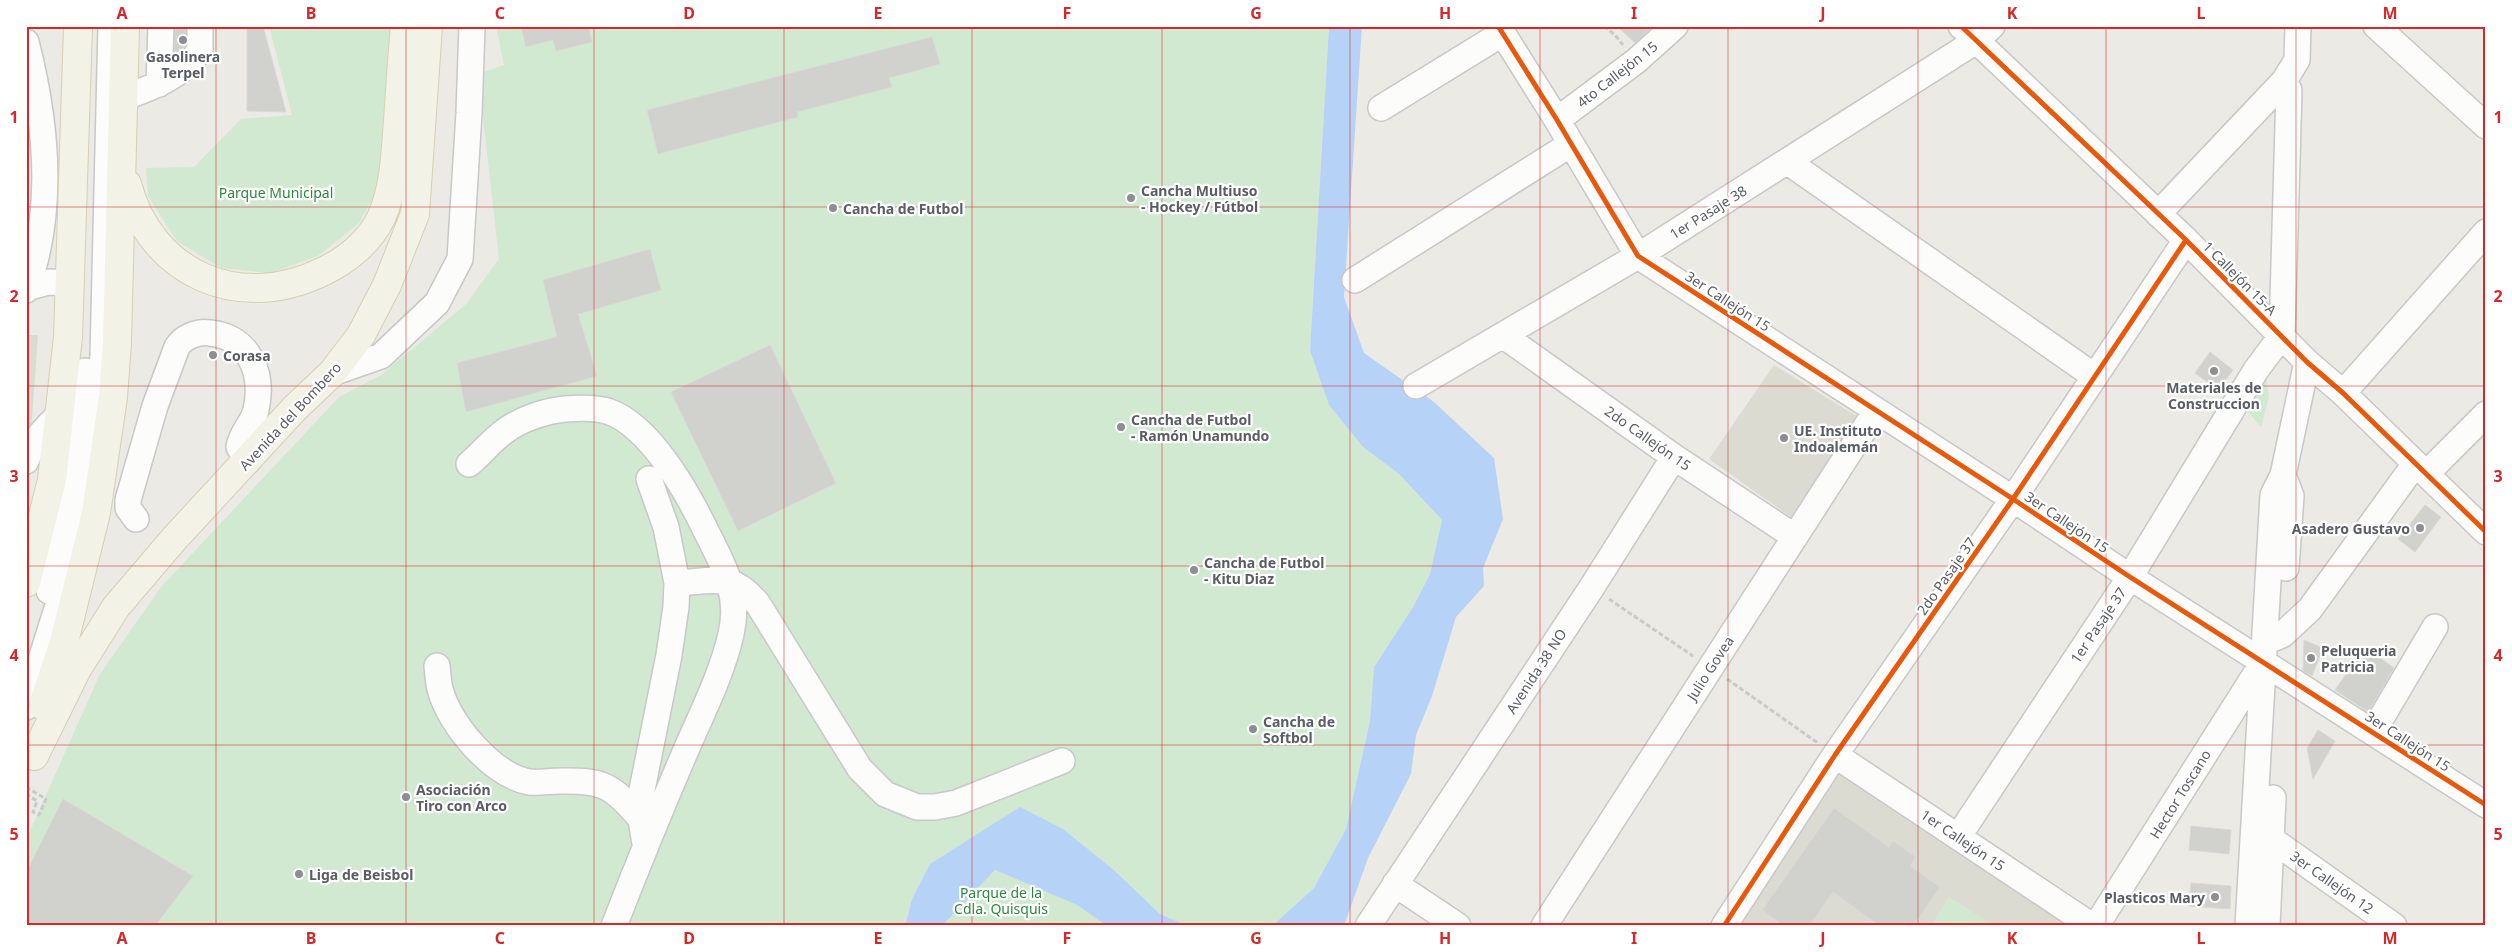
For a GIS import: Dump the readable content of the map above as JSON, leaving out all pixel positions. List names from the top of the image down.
{
  "streets": {
    "main road": ["Avenida del Bombero"],
    "street": [
      "4to Callejón 15",
      "1er Pasaje 38",
      "1 Callejón 15-A",
      "3er Callejón 15",
      "2do Callejón 15",
      "2do Pasaje 37",
      "1er Pasaje 37",
      "Julio Govea",
      "Avenida 38 NO",
      "Hector Toscano",
      "1er Callejón 15",
      "3er Callejón 12"
    ]
  },
  "crossings": [
    ["1er Pasaje 38", "1 Callejón 15-A"],
    ["1er Pasaje 38", "3er Callejón 15"],
    ["1er Pasaje 38", "2do Callejón 15"],
    ["1 Callejón 15-A", "2do Pasaje 37"],
    ["1 Callejón 15-A", "1er Pasaje 37"],
    ["1 Callejón 15-A", "Hector Toscano"],
    ["3er Callejón 15", "2do Pasaje 37"],
    ["3er Callejón 15", "1er Pasaje 37"],
    ["3er Callejón 15", "Julio Govea"],
    ["3er Callejón 15", "Hector Toscano"],
    ["2do Callejón 15", "Julio Govea"],
    ["2do Callejón 15", "Avenida 38 NO"],
    ["2do Pasaje 37", "1er Callejón 15"],
    ["1er Pasaje 37", "1er Callejón 15"]
  ],
  "parks": ["Parque Municipal", "Parque de la Cdla. Quisquis"],
  "places": [
    "Gasolinera Terpel",
    "Cancha Multiuso - Hockey / Fútbol",
    "Cancha de Futbol",
    "Corasa",
    "Materiales de Construccion",
    "Cancha de Futbol - Ramón Unamundo",
    "UE. Instituto Indoalemán",
    "Asadero Gustavo",
    "Cancha de Futbol - Kitu Diaz",
    "Peluqueria Patricia",
    "Cancha de Softbol",
    "Asociación Tiro con Arco",
    "Liga de Beisbol",
    "Plasticos Mary"
  ],
  "grid": {
    "columns": [
      "A",
      "B",
      "C",
      "D",
      "E",
      "F",
      "G",
      "H",
      "I",
      "J",
      "K",
      "L",
      "M"
    ],
    "rows": [
      "1",
      "2",
      "3",
      "4",
      "5"
    ]
  }
}
